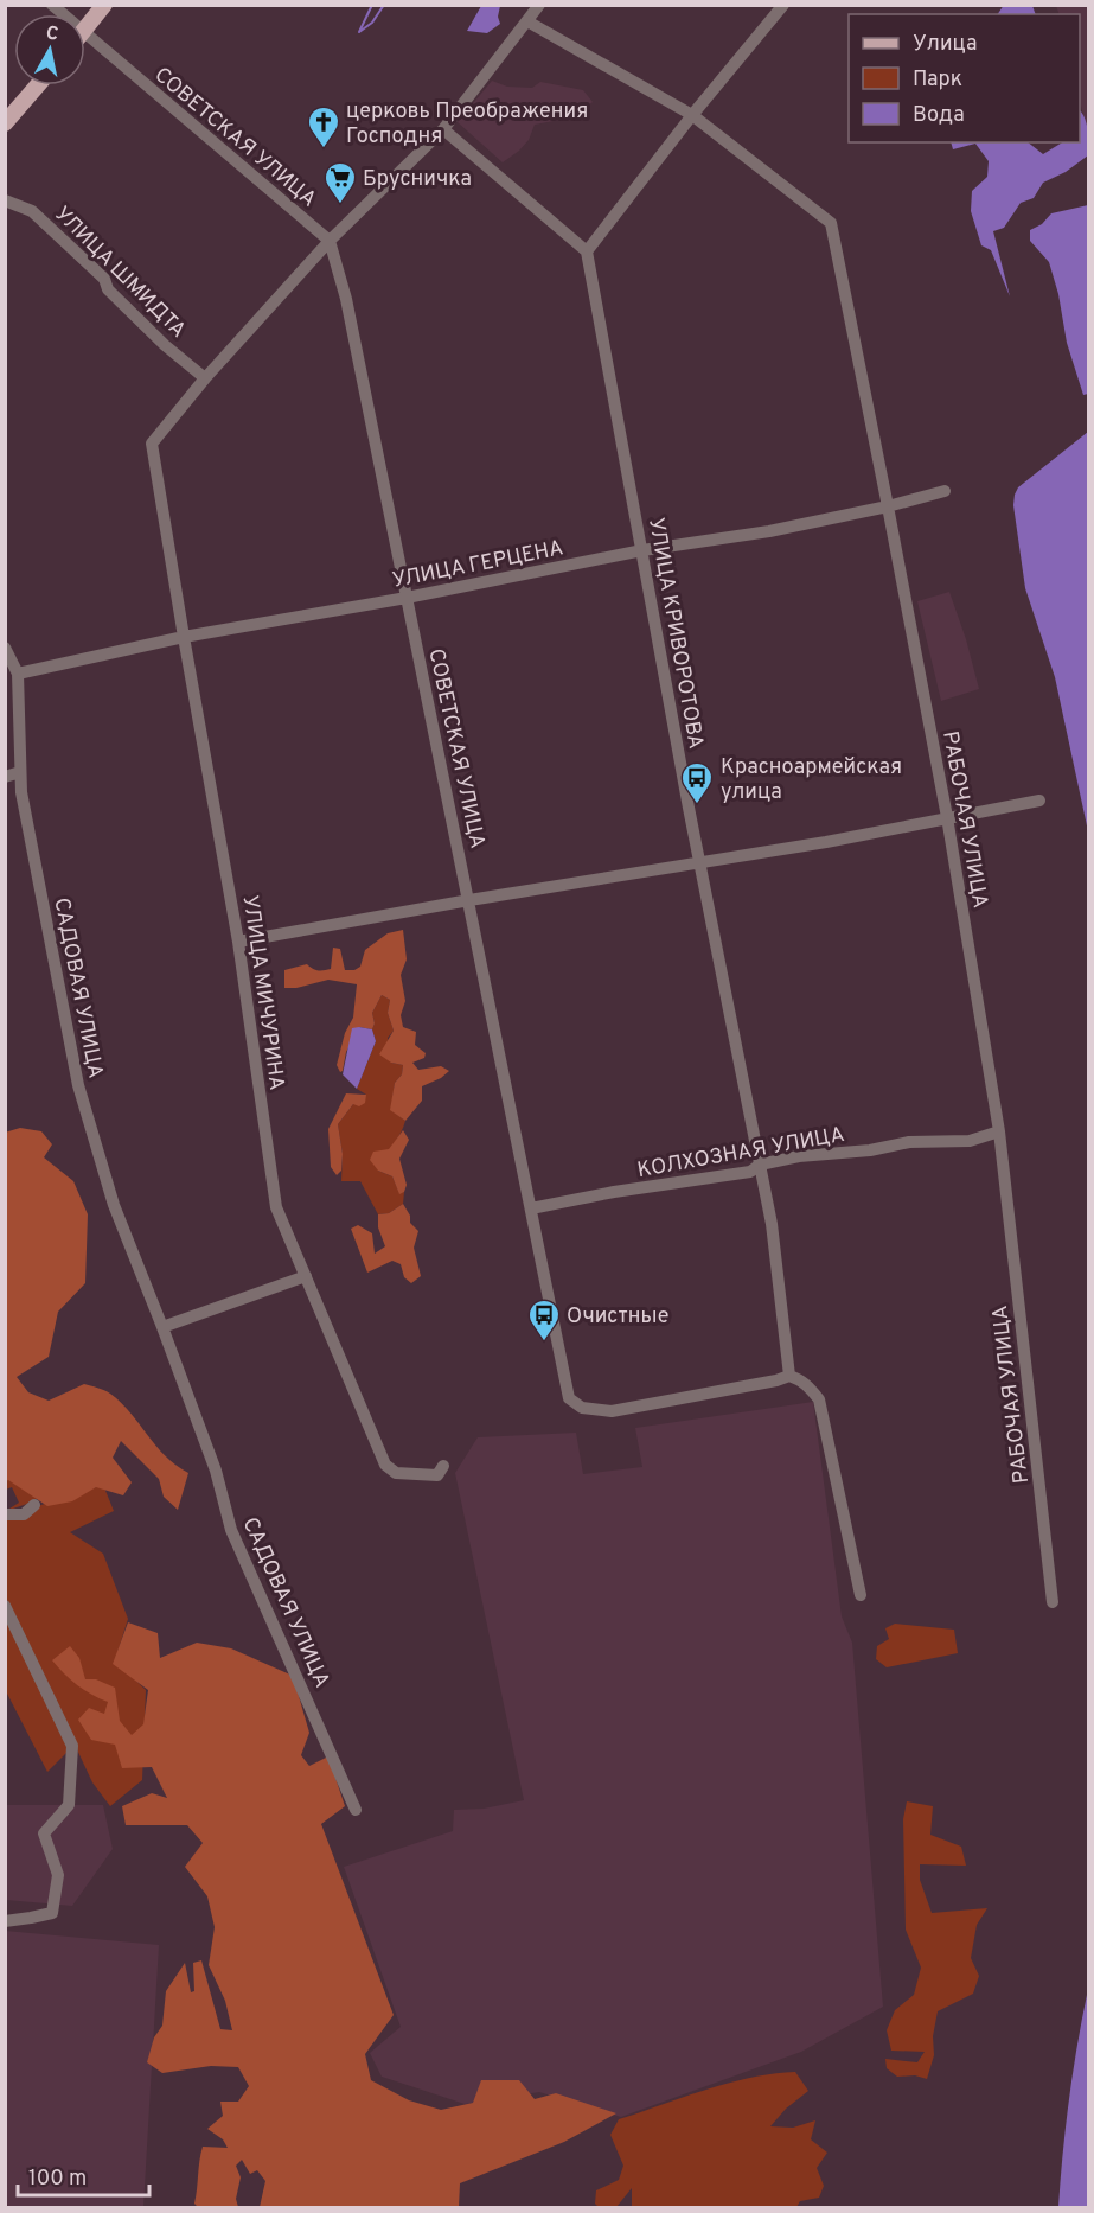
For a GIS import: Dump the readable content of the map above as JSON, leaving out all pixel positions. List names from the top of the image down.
{
  "streets": {
    "street": [
      "СОВЕТСКАЯ УЛИЦА",
      "УЛИЦА ШМИДТА",
      "УЛИЦА ГЕРЦЕНА",
      "УЛИЦА КРИВОРОТОВА",
      "РАБОЧАЯ УЛИЦА",
      "САДОВАЯ УЛИЦА",
      "УЛИЦА МИЧУРИНА",
      "КОЛХОЗНАЯ УЛИЦА"
    ]
  },
  "crossings": [
    ["СОВЕТСКАЯ УЛИЦА", "УЛИЦА ГЕРЦЕНА"],
    ["СОВЕТСКАЯ УЛИЦА", "УЛИЦА КРИВОРОТОВА"],
    ["СОВЕТСКАЯ УЛИЦА", "КОЛХОЗНАЯ УЛИЦА"],
    ["УЛИЦА ШМИДТА", "УЛИЦА МИЧУРИНА"],
    ["УЛИЦА ГЕРЦЕНА", "УЛИЦА КРИВОРОТОВА"],
    ["УЛИЦА ГЕРЦЕНА", "РАБОЧАЯ УЛИЦА"],
    ["УЛИЦА ГЕРЦЕНА", "САДОВАЯ УЛИЦА"],
    ["УЛИЦА ГЕРЦЕНА", "УЛИЦА МИЧУРИНА"],
    ["УЛИЦА КРИВОРОТОВА", "КОЛХОЗНАЯ УЛИЦА"],
    ["РАБОЧАЯ УЛИЦА", "КОЛХОЗНАЯ УЛИЦА"]
  ],
  "places": {
    "church": ["церковь Преображения Господня"],
    "supermarket": ["Брусничка"],
    "bus stop": ["Красноармейская улица", "Очистные"]
  },
  "legend": ["Улица", "Парк", "Вода"],
  "scale_bar": "100 m",
  "north": "top"
}
